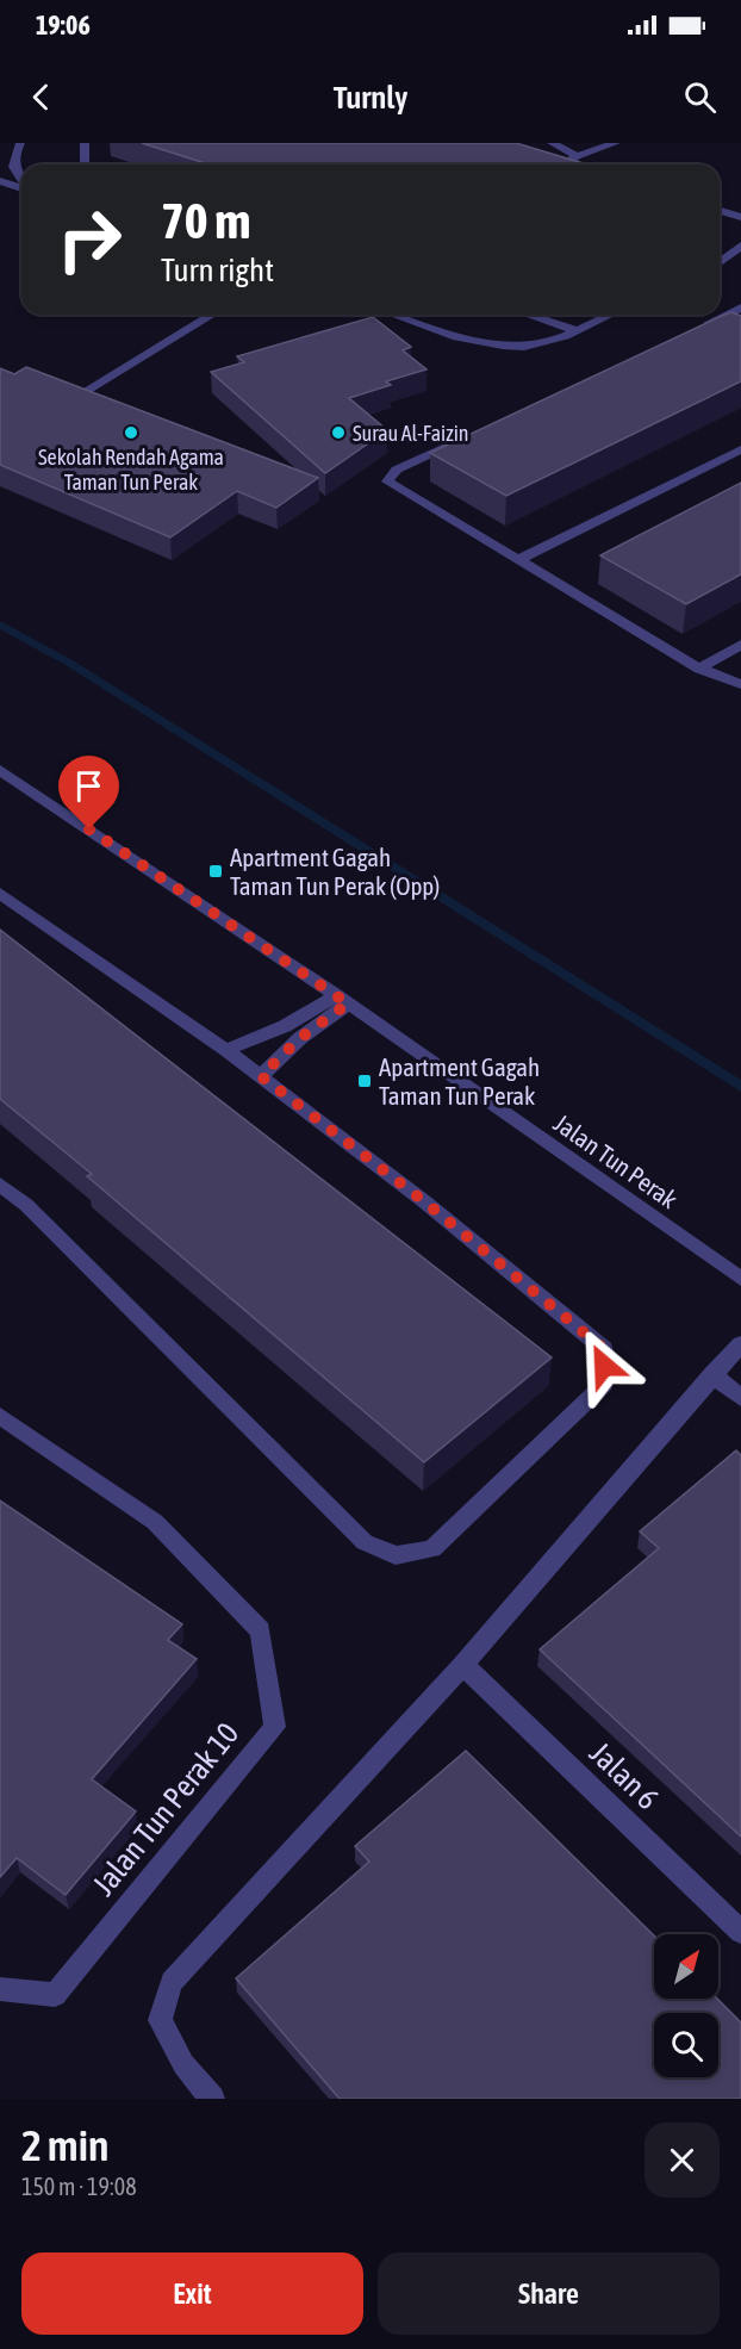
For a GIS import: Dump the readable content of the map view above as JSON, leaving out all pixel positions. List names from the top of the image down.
{
  "streets": {
    "street": ["Jalan Tun Perak", "Jalan 6", "Jalan Tun Perak 10"]
  },
  "places": {
    "other": ["Sekolah Rendah Agama Taman Tun Perak", "Surau Al-Faizin"],
    "transit": ["Apartment Gagah Taman Tun Perak (Opp)", "Apartment Gagah Taman Tun Perak"]
  },
  "north": "top right",
  "page": {
    "status": "19:06",
    "header": "Turnly",
    "turn": ["70 m", "Turn right"],
    "heading": ["2 min", "150 m · 19:08"],
    "buttons": ["Exit", "Share"]
  }
}
